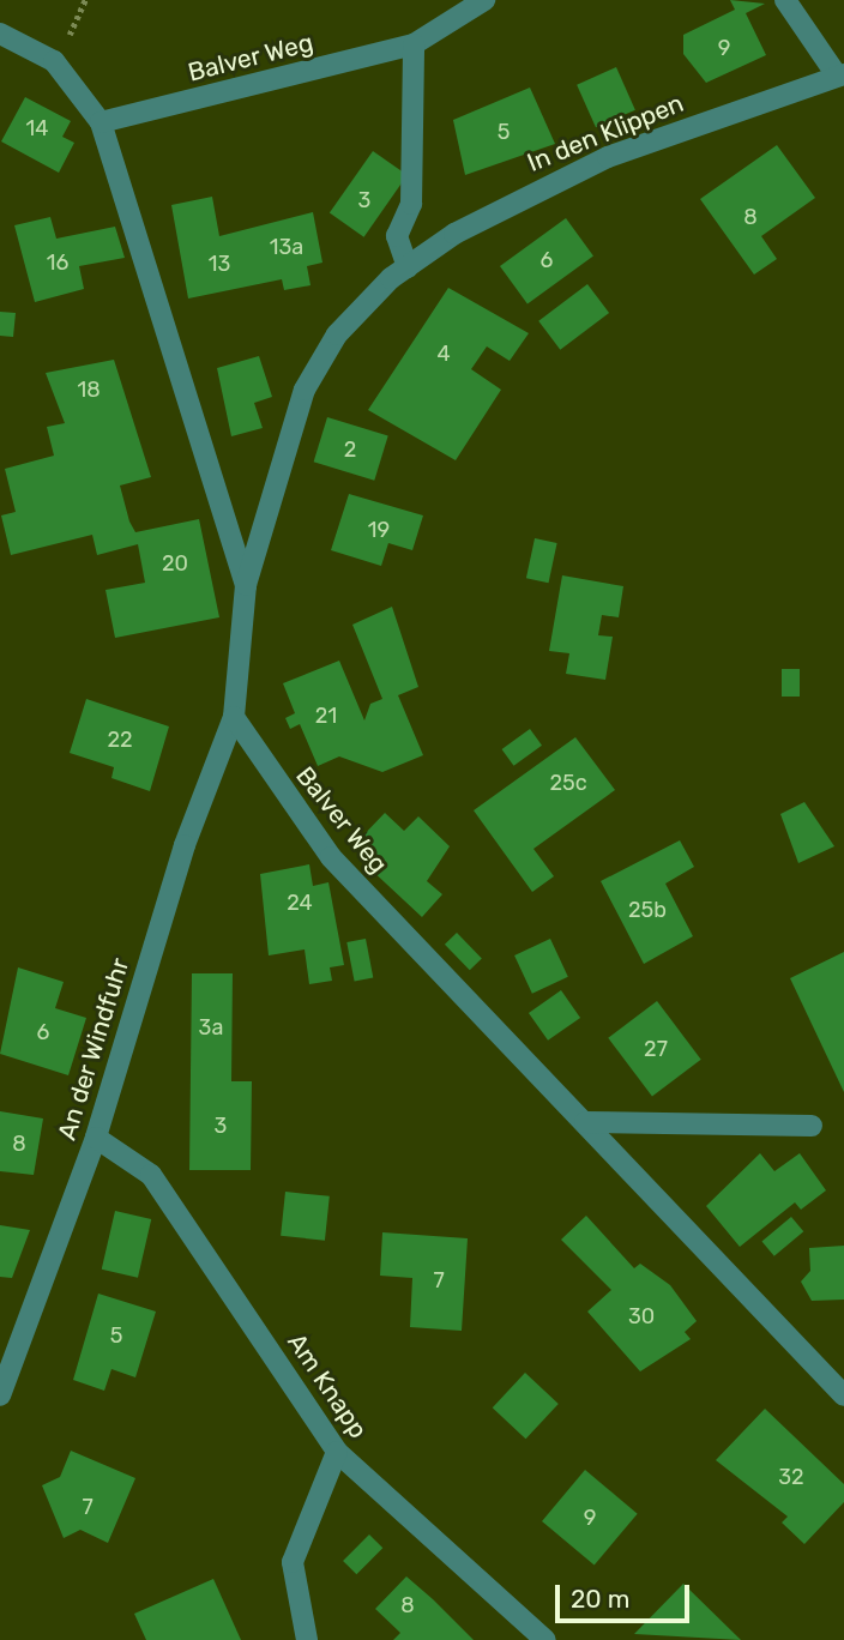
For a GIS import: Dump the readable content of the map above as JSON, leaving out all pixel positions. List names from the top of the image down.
{
  "streets": {
    "street": [
      "Balver Weg",
      "In den Klippen",
      "An der Windfuhr",
      "Am Knapp"
    ]
  },
  "crossings": [
    ["Balver Weg", "An der Windfuhr"],
    ["An der Windfuhr", "Am Knapp"]
  ],
  "house_numbers": [
    "9",
    "14",
    "5",
    "3",
    "8",
    "13a",
    "6",
    "16",
    "13",
    "4",
    "18",
    "2",
    "19",
    "20",
    "21",
    "22",
    "25c",
    "24",
    "25b",
    "3a",
    "6",
    "27",
    "3",
    "8",
    "7",
    "30",
    "5",
    "32",
    "7",
    "9",
    "8"
  ],
  "scale_bar": "20 m"
}
